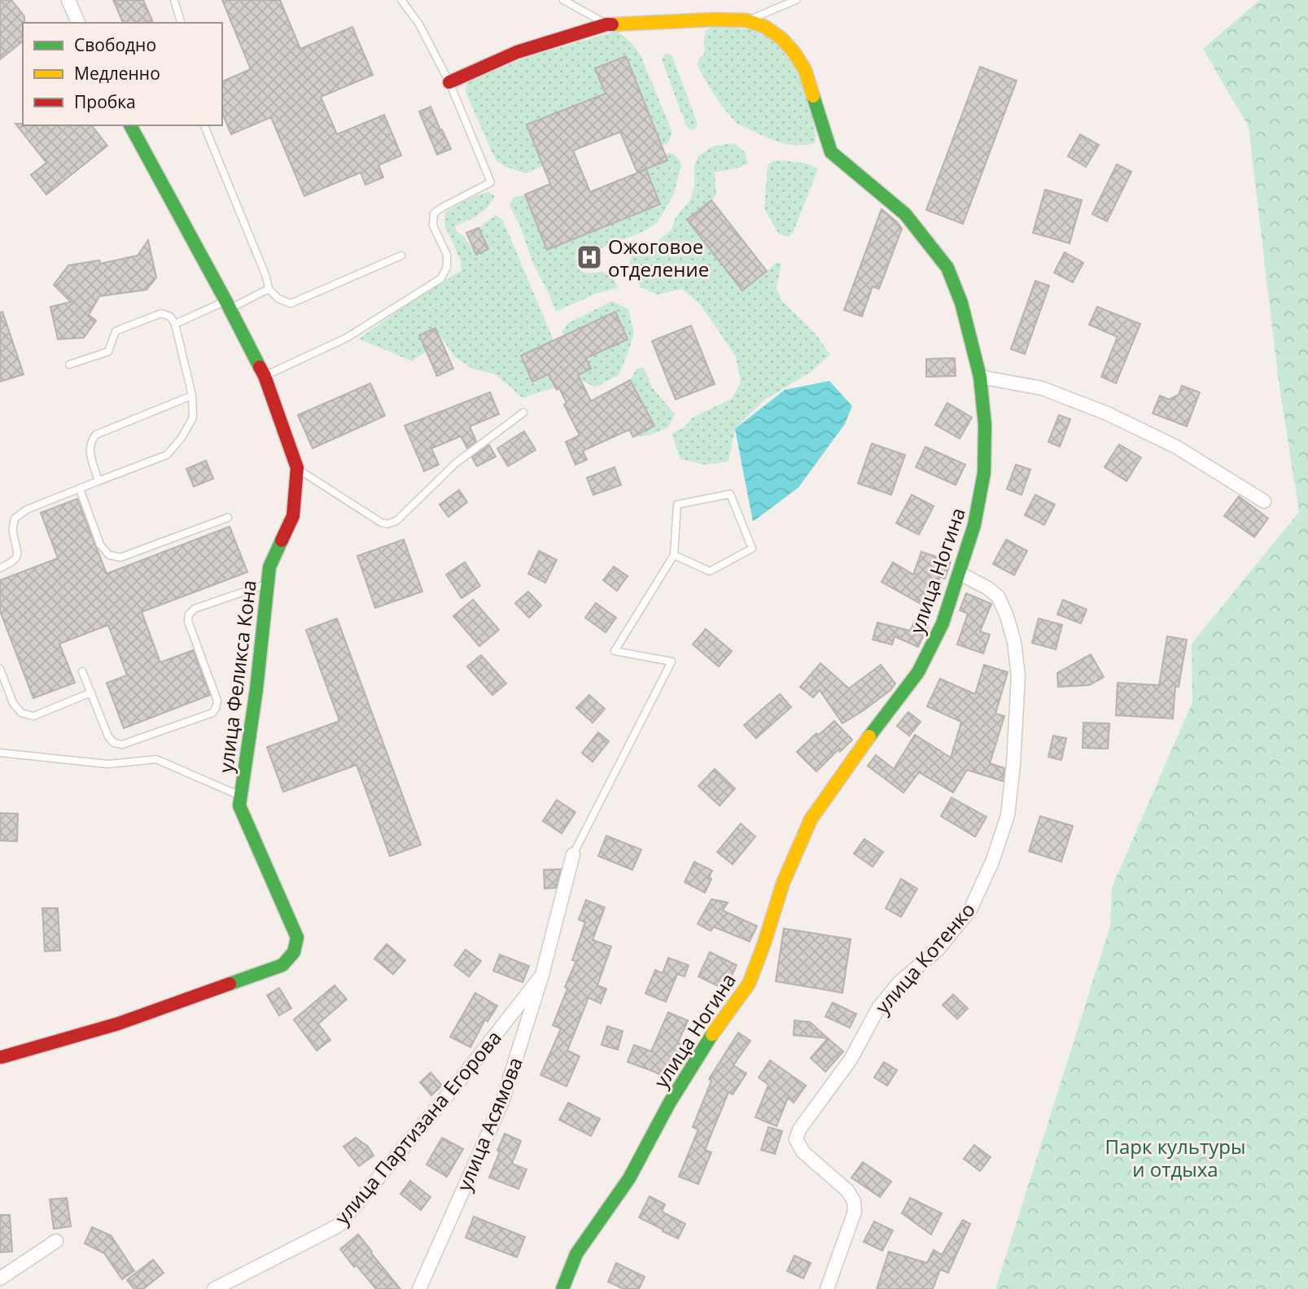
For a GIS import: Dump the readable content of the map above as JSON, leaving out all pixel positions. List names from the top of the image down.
{
  "streets": {
    "street": [
      "улица Ногина",
      "улица Феликса Кона",
      "улица Котенко",
      "улица Асямова",
      "улица Партизана Егорова"
    ]
  },
  "crossings": [
    ["улица Ногина", "улица Котенко"],
    ["улица Асямова", "улица Партизана Егорова"]
  ],
  "parks": ["Парк культуры и отдыха"],
  "places": {
    "hospital": ["Ожоговое отделение"]
  },
  "legend": ["Свободно", "Медленно", "Пробка"]
}
